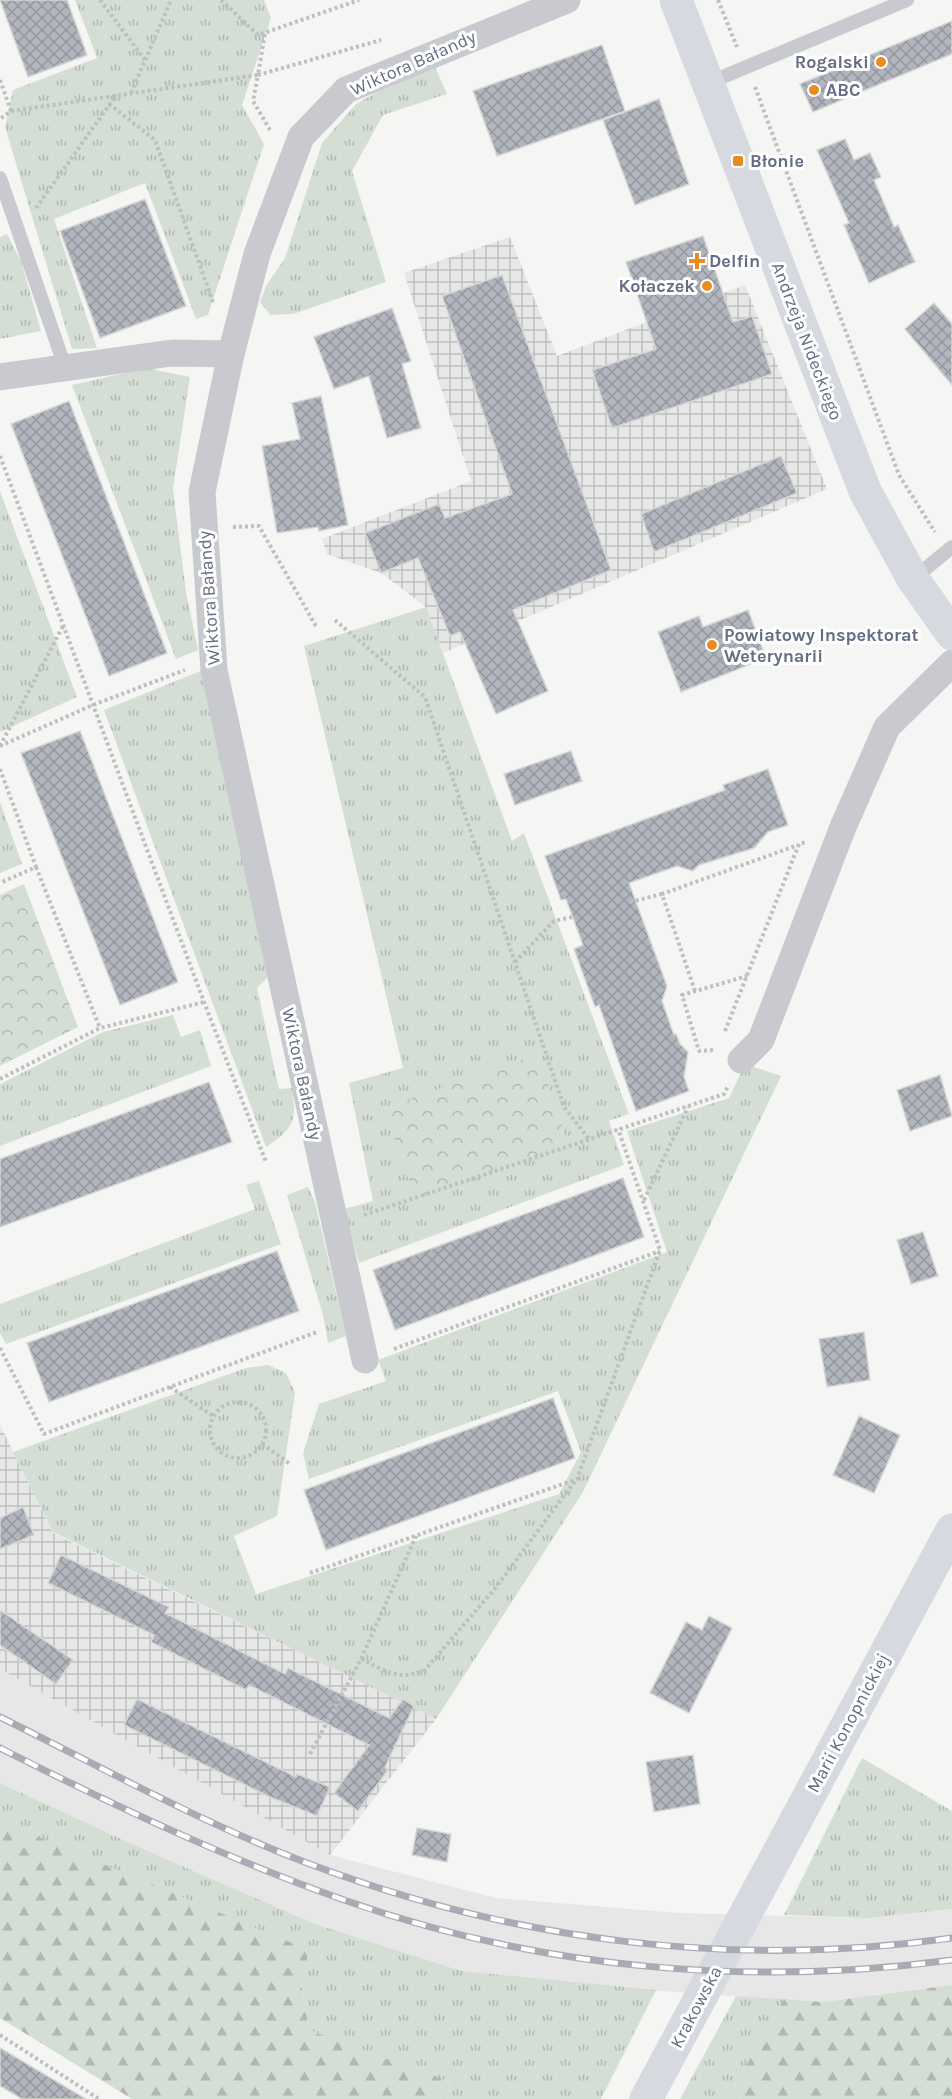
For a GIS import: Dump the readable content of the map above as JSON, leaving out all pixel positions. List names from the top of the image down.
{
  "streets": {
    "street": [
      "Wiktora Bałandy",
      "Andrzeja Nideckiego",
      "Marii Konopnickiej",
      "Krakowska"
    ]
  },
  "crossings": [
    ["Marii Konopnickiej", "Krakowska"]
  ],
  "places": {
    "other": [
      "Rogalski",
      "ABC",
      "Kołaczek",
      "Powiatowy Inspektorat Weterynarii"
    ],
    "transit": ["Błonie"],
    "health": ["Delfin"]
  }
}
